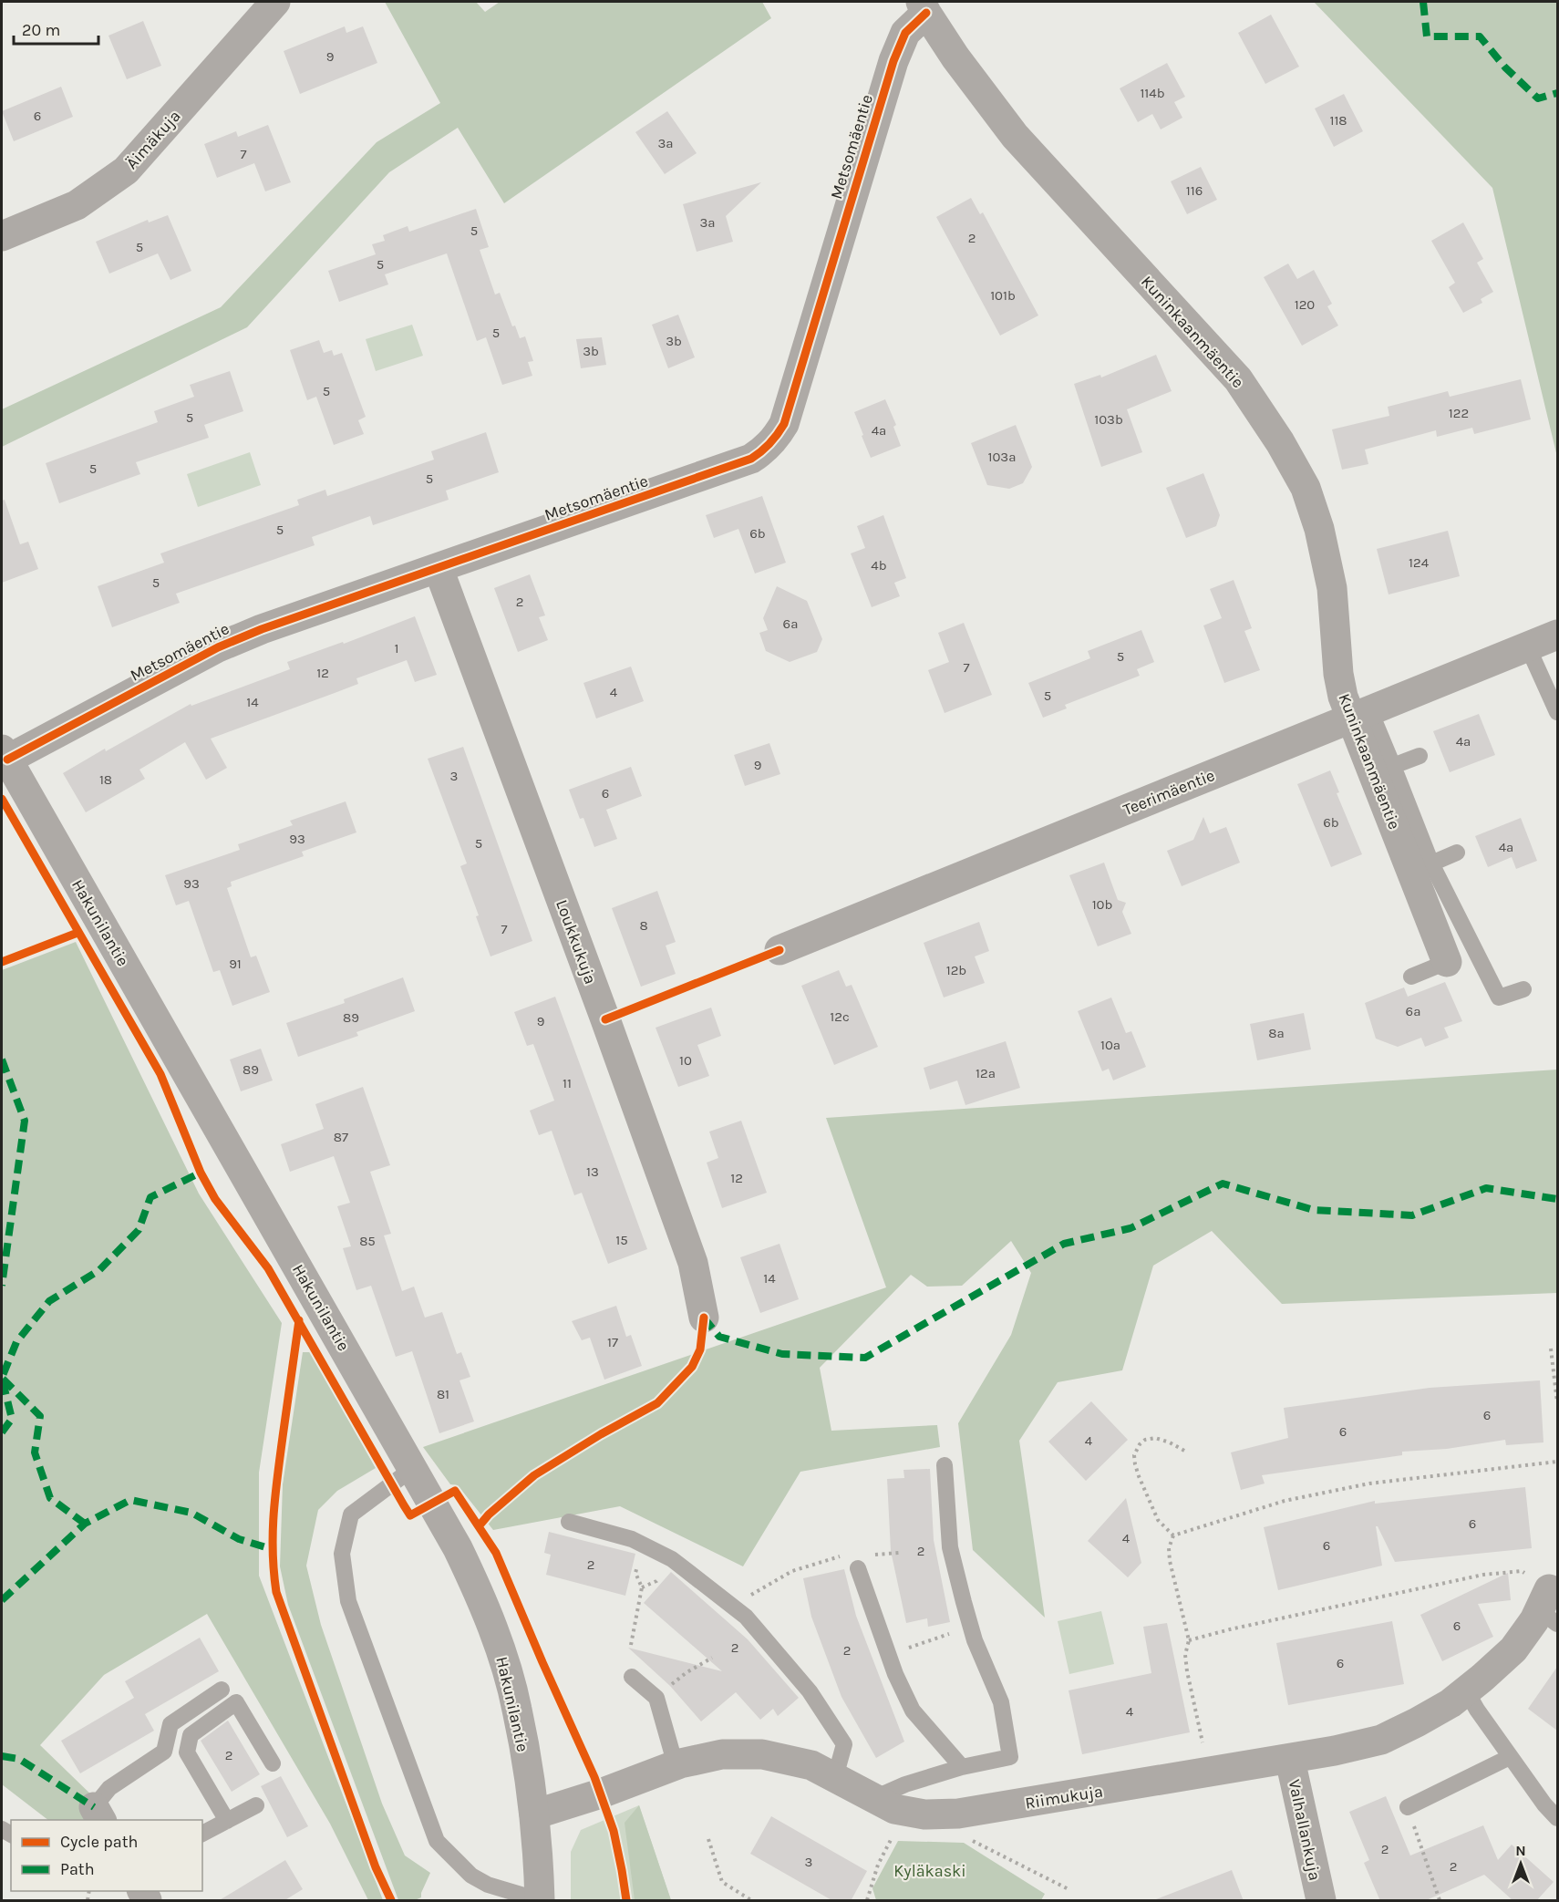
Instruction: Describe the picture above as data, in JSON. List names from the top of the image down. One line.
{"streets":{"street":["Äimäkuja","Metsomäentie","Kuninkaanmäentie","Teerimäentie","Hakunilantie","Loukkukuja","Riimukuja","Valhallankuja"]},"crossings":[["Metsomäentie","Kuninkaanmäentie"],["Metsomäentie","Hakunilantie"],["Metsomäentie","Loukkukuja"],["Kuninkaanmäentie","Teerimäentie"],["Hakunilantie","Riimukuja"],["Riimukuja","Valhallankuja"]],"parks":["Kyläkaski"],"house_numbers":["9","114b","6","118","3a","7","116","3a","5","2","5","5","101b","120","5","3b","3b","5","122","5","103b","4a","103a","5","5","5","6b","124","4b","5","2","6a","1","5","7","12","4","5","14","4a","9","3","18","6","6b","93","5","4a","93","10b","8","7","91","12b","6a","12c","89","9","8a","10a","10","89","12a","11","87","13","12","15","85","14","17","81","6","6","4","6","4","6","2","2","6","2","2","6","4","2","2","3","2"],"legend":["Cycle path","Path"],"scale_bar":"20 m","north":"top"}
